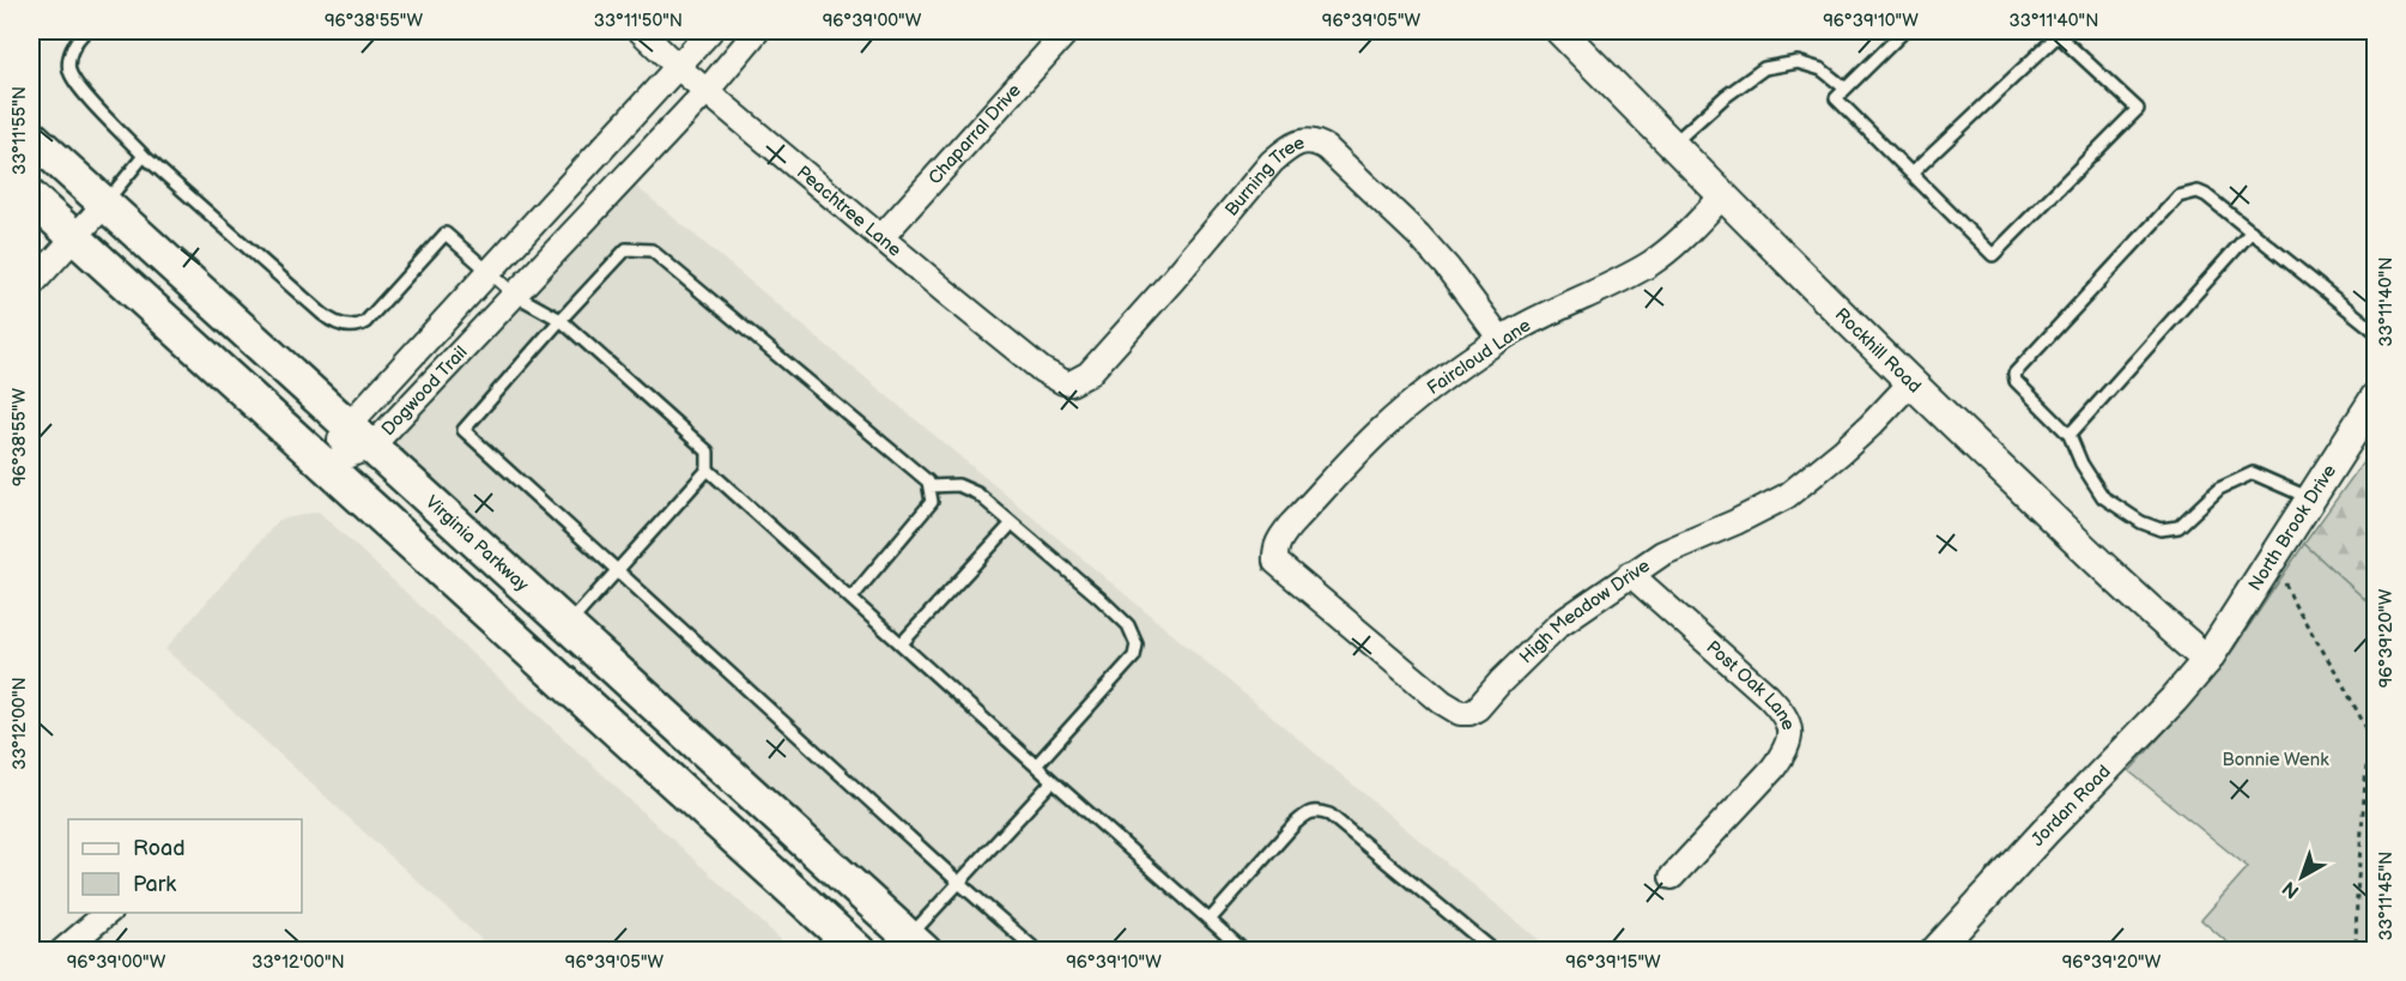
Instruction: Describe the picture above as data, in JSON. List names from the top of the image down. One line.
{"streets":{"main road":["Virginia Parkway"],"street":["Chaparral Drive","Burning Tree","Peachtree Lane","Rockhill Road","Faircloud Lane","Dogwood Trail","North Brook Drive","High Meadow Drive","Post Oak Lane","Jordan Road"]},"crossings":[["Chaparral Drive","Peachtree Lane"],["Burning Tree","Peachtree Lane"],["Burning Tree","Faircloud Lane"],["Peachtree Lane","Dogwood Trail"],["Rockhill Road","Faircloud Lane"],["Rockhill Road","North Brook Drive"],["Rockhill Road","High Meadow Drive"],["Rockhill Road","Jordan Road"],["Faircloud Lane","High Meadow Drive"],["Dogwood Trail","Virginia Parkway"],["North Brook Drive","Jordan Road"],["High Meadow Drive","Post Oak Lane"]],"parks":["Bonnie Wenk"],"legend":["Road","Park"],"north":"bottom left","coordinates":["96°38'55\"W","33°11'50\"N","96°39'00\"W","96°39'05\"W","96°39'10\"W","33°11'40\"N","33°11'55\"N","96°39'20\"W","33°12'00\"N","33°11'45\"N","96°39'15\"W"]}
